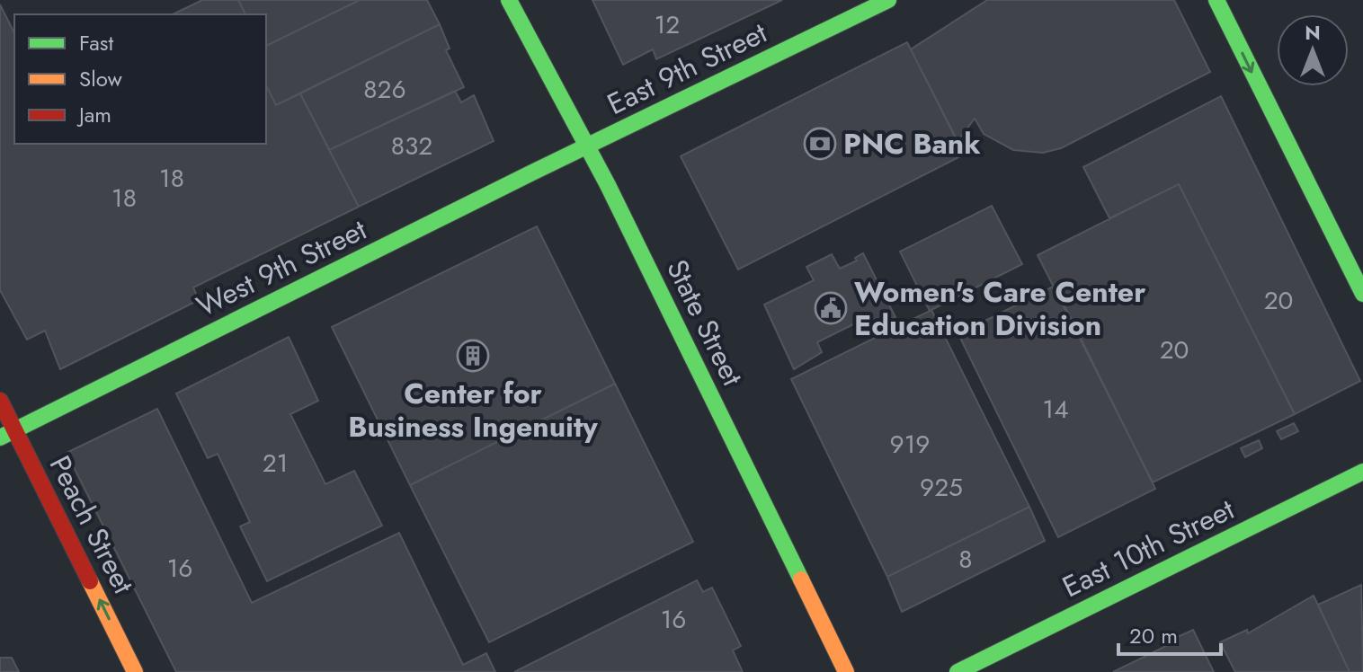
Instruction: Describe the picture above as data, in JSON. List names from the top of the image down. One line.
{"streets":{"street":["East 9th Street","West 9th Street","State Street","Peach Street","East 10th Street"]},"crossings":[["East 9th Street","West 9th Street"],["East 9th Street","State Street"],["West 9th Street","State Street"],["West 9th Street","Peach Street"]],"one_way":["Peach Street"],"places":{"bank":["PNC Bank"],"public building":["Women's Care Center Education Division"],"building":["Center for Business Ingenuity"]},"house_numbers":["12","826","832","18","18","20","20","14","919","21","925","8","16","16"],"legend":["Fast","Slow","Jam"],"scale_bar":"20 m","north":"top"}
